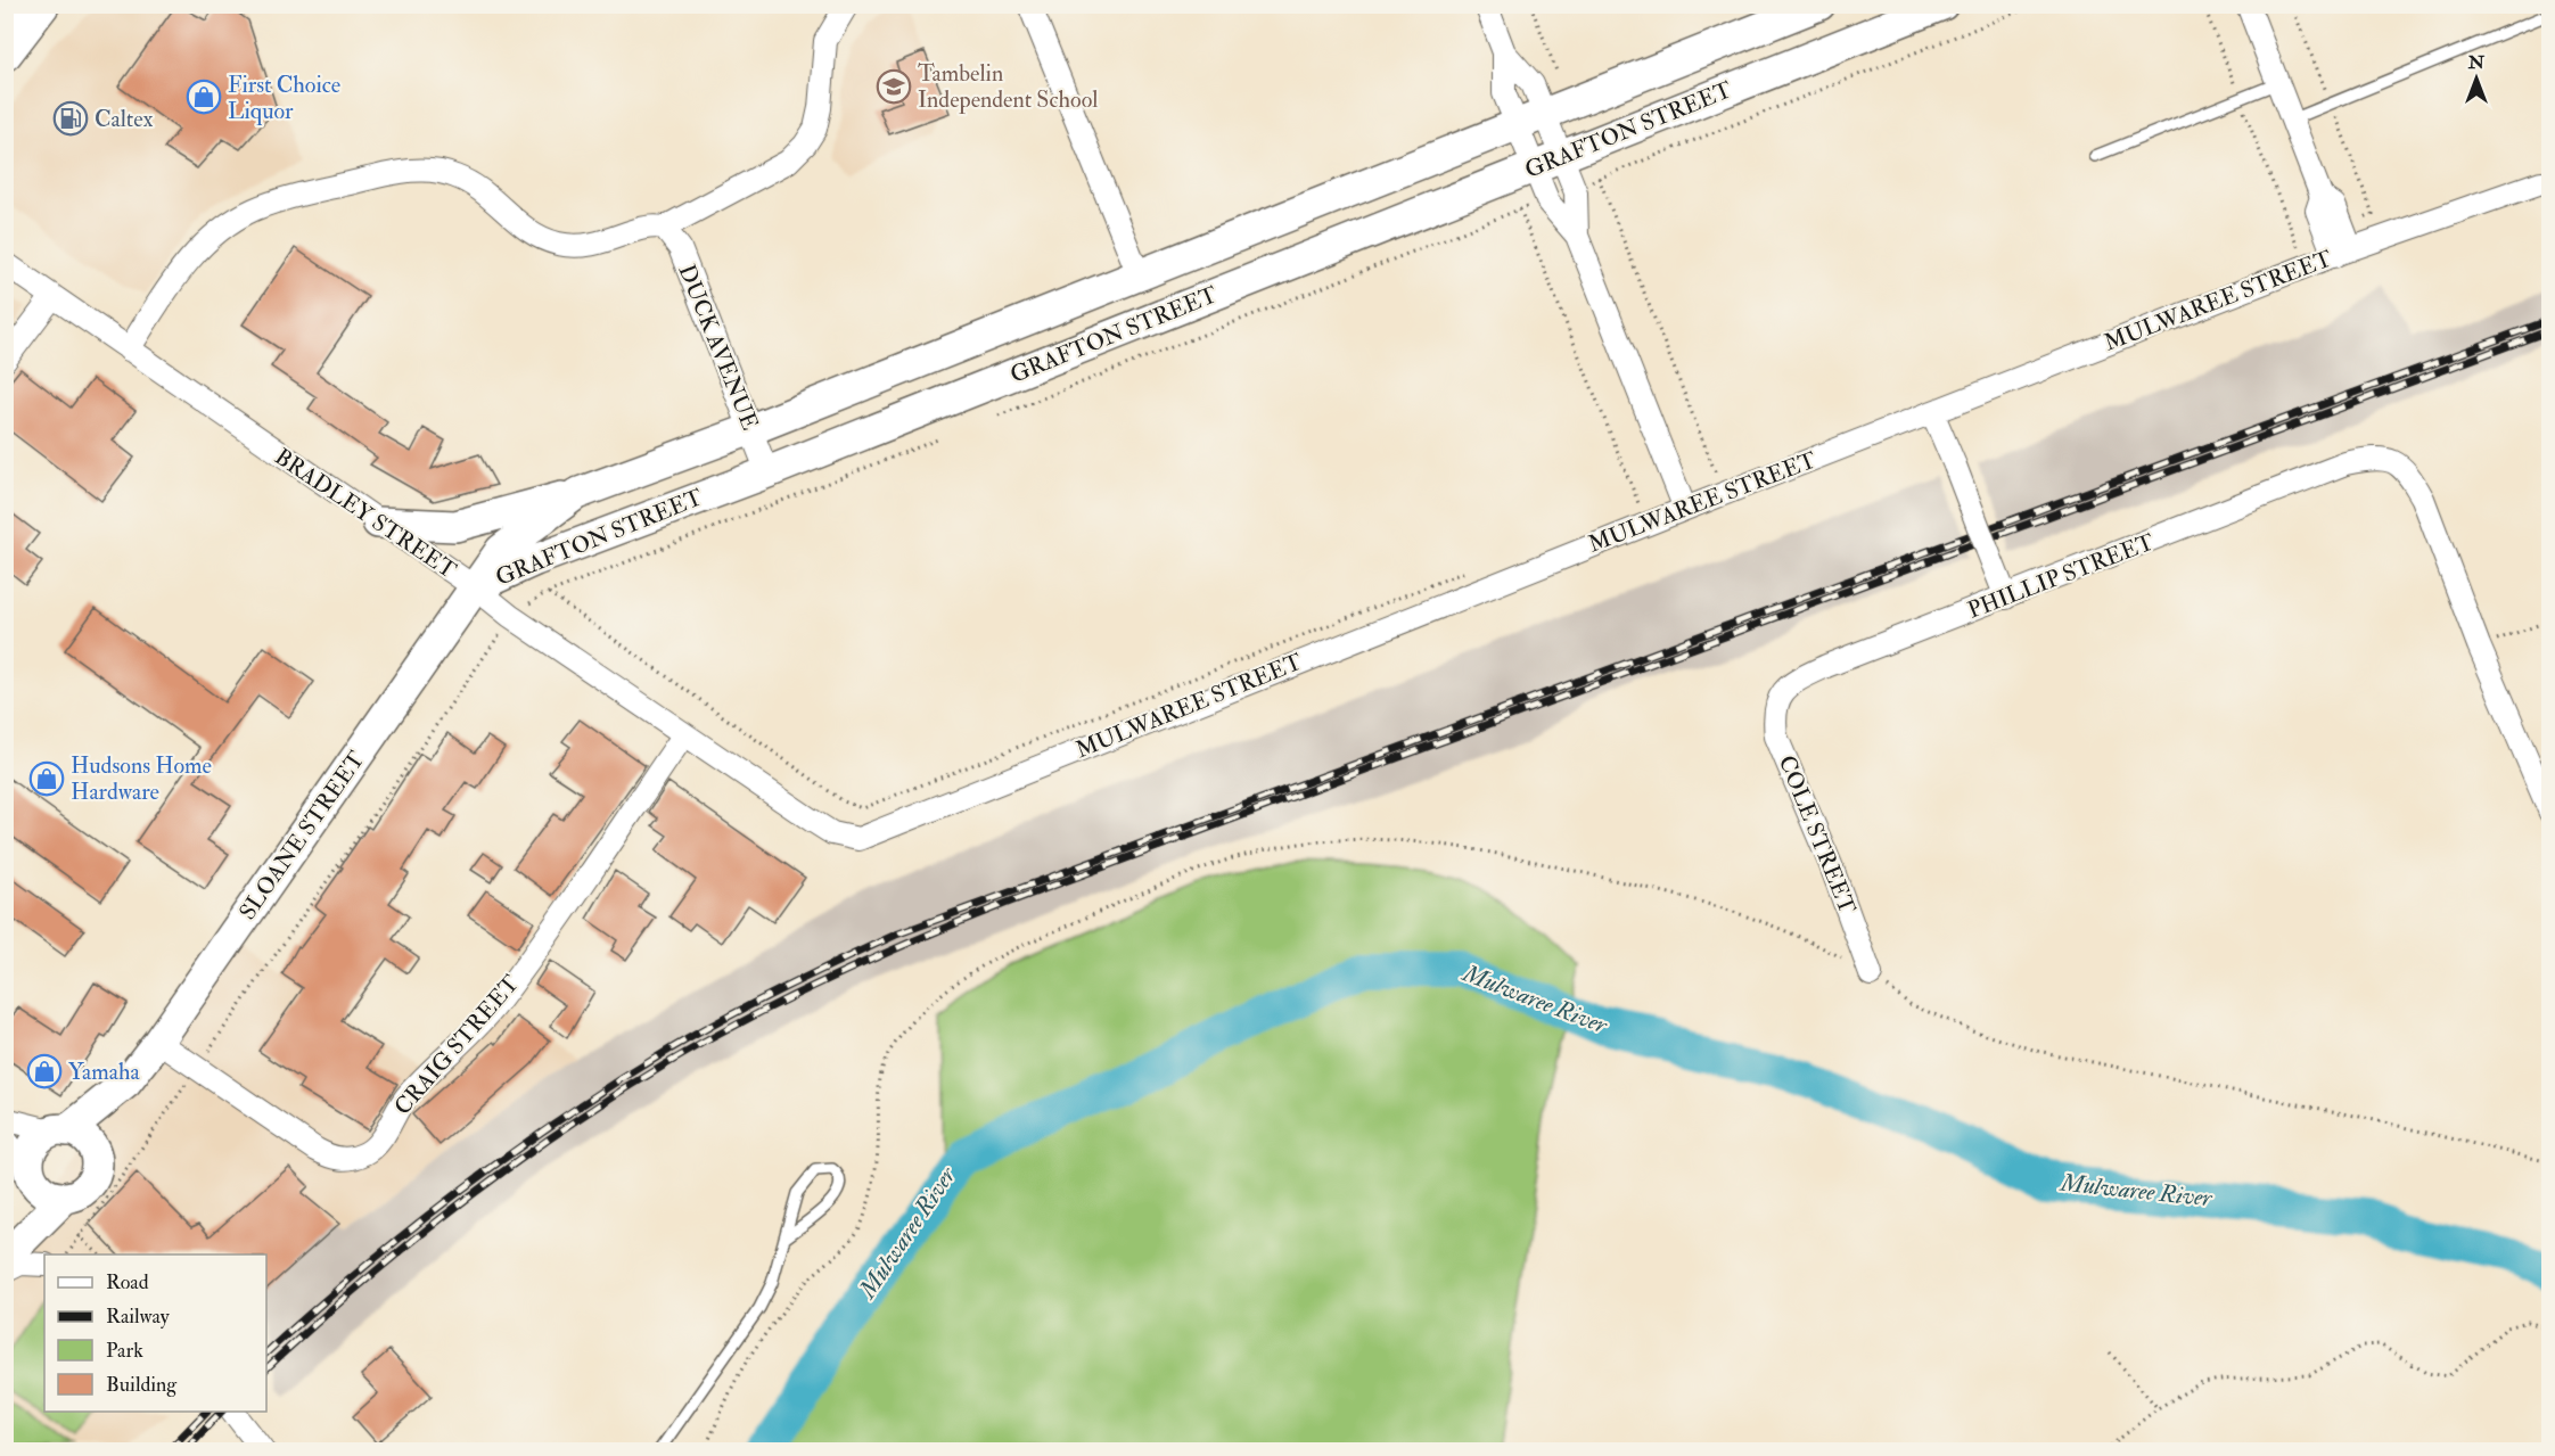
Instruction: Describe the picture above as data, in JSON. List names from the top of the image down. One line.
{"streets":{"street":["GRAFTON STREET","MULWAREE STREET","DUCK AVENUE","BRADLEY STREET","PHILLIP STREET","COLE STREET","SLOANE STREET","CRAIG STREET"]},"crossings":[["GRAFTON STREET","DUCK AVENUE"],["GRAFTON STREET","BRADLEY STREET"],["GRAFTON STREET","SLOANE STREET"],["MULWAREE STREET","BRADLEY STREET"],["BRADLEY STREET","SLOANE STREET"],["BRADLEY STREET","CRAIG STREET"],["PHILLIP STREET","COLE STREET"],["SLOANE STREET","CRAIG STREET"]],"water":["Mulwaree River"],"places":{"school or university":["Tambelin Independent School"],"shop":["First Choice Liquor","Hudsons Home Hardware","Yamaha"],"fuel station":["Caltex"]},"legend":["Road","Railway","Park","Building"],"north":"top"}
